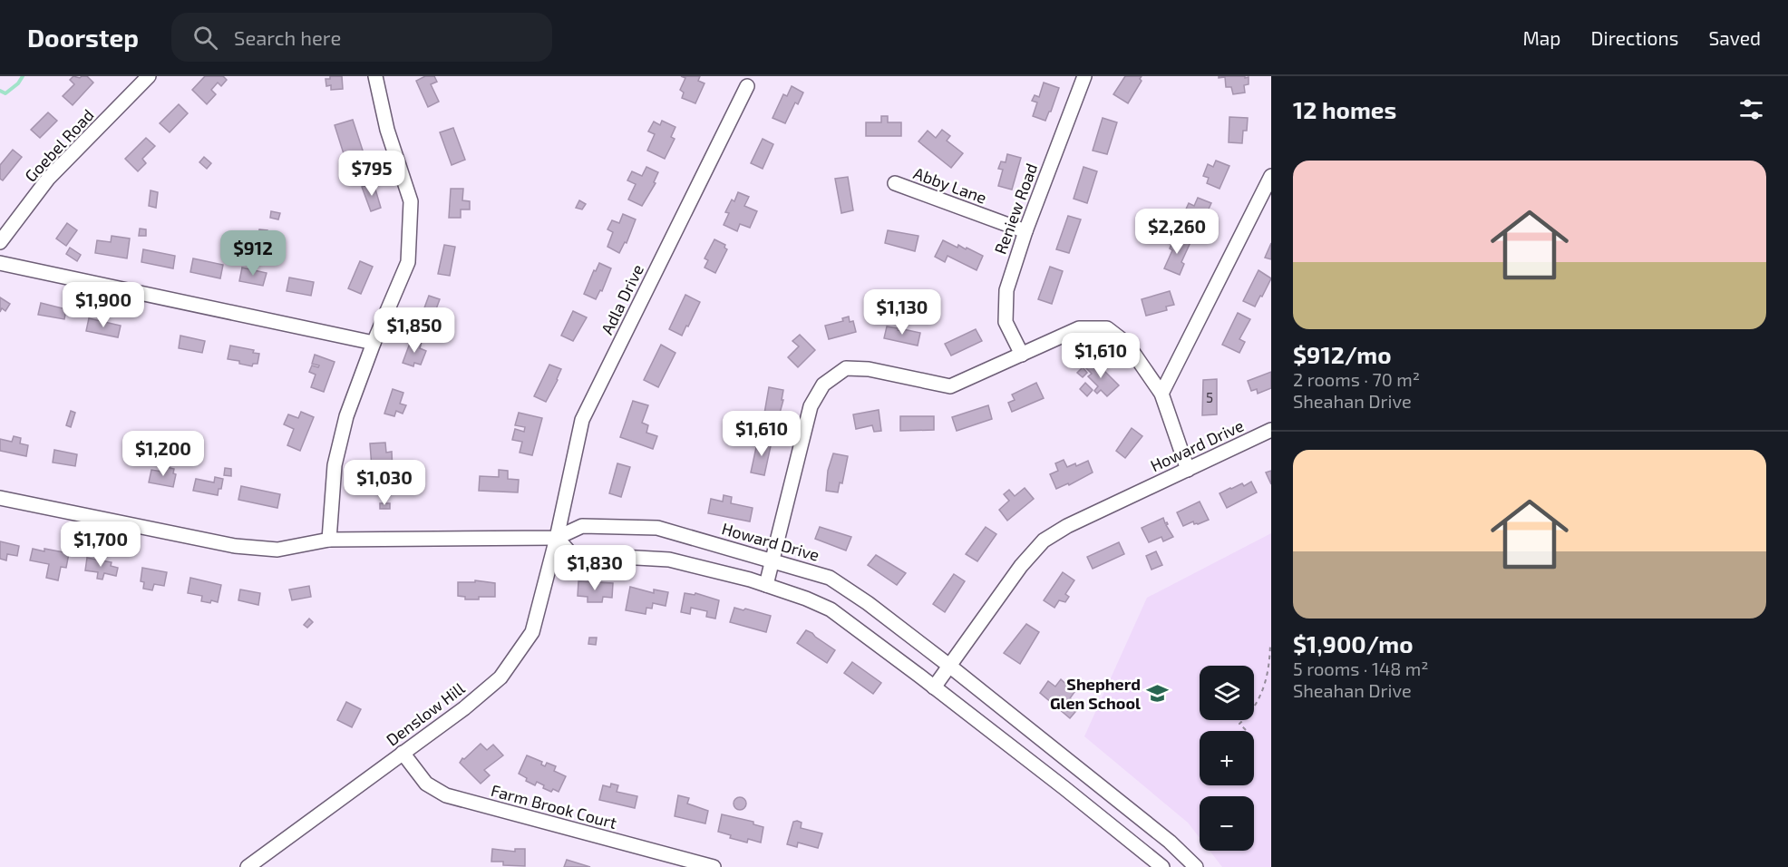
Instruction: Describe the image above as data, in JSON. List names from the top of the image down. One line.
{"streets":{"street":["Goebel Road","Abby Lane","Reniew Road","Adla Drive","Howard Drive","Denslow Hill","Farm Brook Court"]},"crossings":[["Abby Lane","Reniew Road"],["Adla Drive","Howard Drive"],["Adla Drive","Denslow Hill"],["Howard Drive","Denslow Hill"],["Denslow Hill","Farm Brook Court"]],"places":{"school or university":["Shepherd Glen School"]},"house_numbers":["5"],"page":{"header":"Doorstep","search":"Search here","nav":["Map","Directions","Saved"],"heading":"12 homes","list":[{"name":"$912/mo","note":"2 rooms · 70 m² · Sheahan Drive"},{"name":"$1,900/mo","note":"5 rooms · 148 m² · Sheahan Drive"}],"price":["$795","$2,260","$912","$1,900","$1,130","$1,850","$1,610","$1,610","$1,200","$1,030","$1,700","$1,830"],"map_buttons":["+","−"]}}
